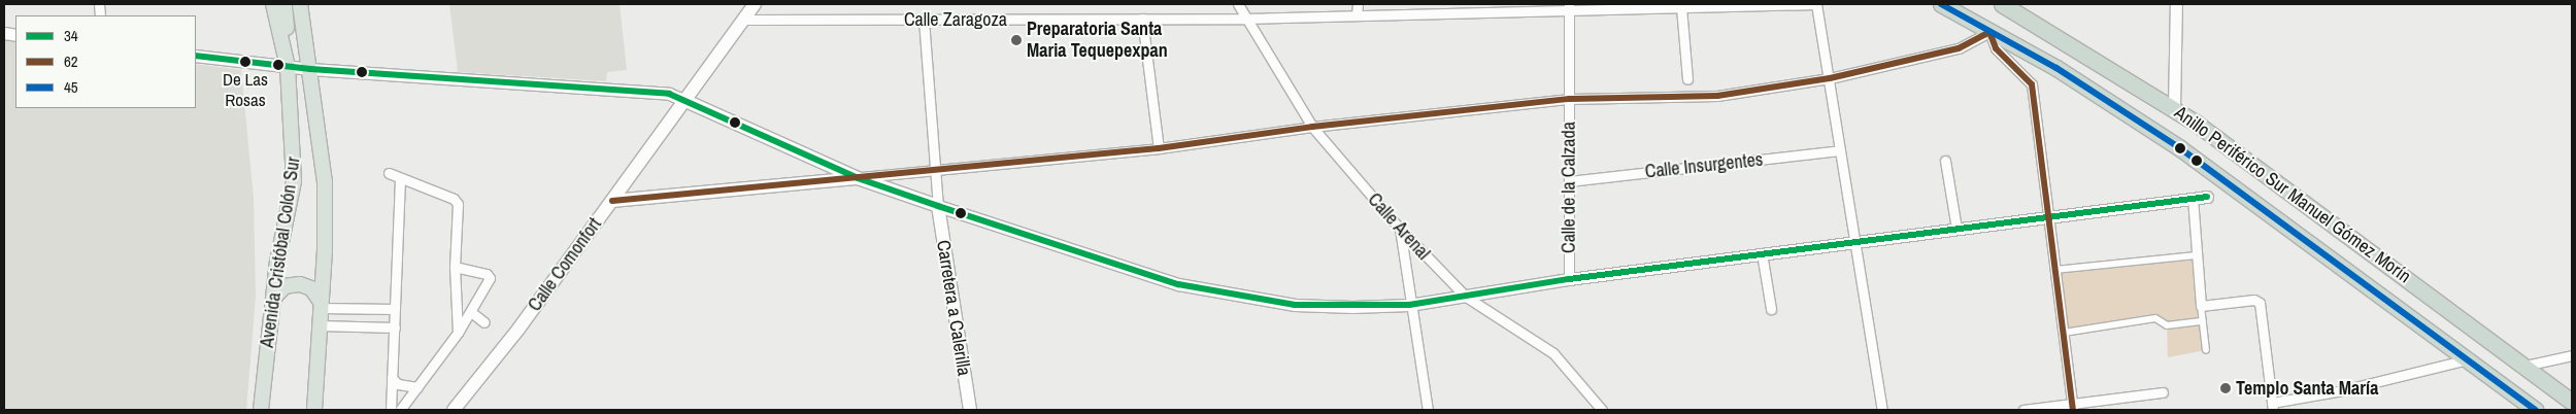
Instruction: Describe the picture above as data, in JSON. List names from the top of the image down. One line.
{"streets":{"highway":["Anillo Periférico Sur Manuel Gómez Morín"],"main road":["Avenida Cristóbal Colón Sur","Calle Comonfort","Carretera a Calerilla"],"street":["Calle Zaragoza","Calle Insurgentes","Calle de la Calzada","Calle Arenal"]},"crossings":[["Calle Zaragoza","Calle de la Calzada"],["Calle Zaragoza","Calle Arenal"],["Calle Zaragoza","Calle Comonfort"],["Calle Insurgentes","Calle de la Calzada"]],"places":["Preparatoria Santa Maria Tequepexpan","De Las Rosas","Templo Santa María"],"lines":["transit line 45","transit line 62","transit line 34"],"legend":["34","62","45"]}
